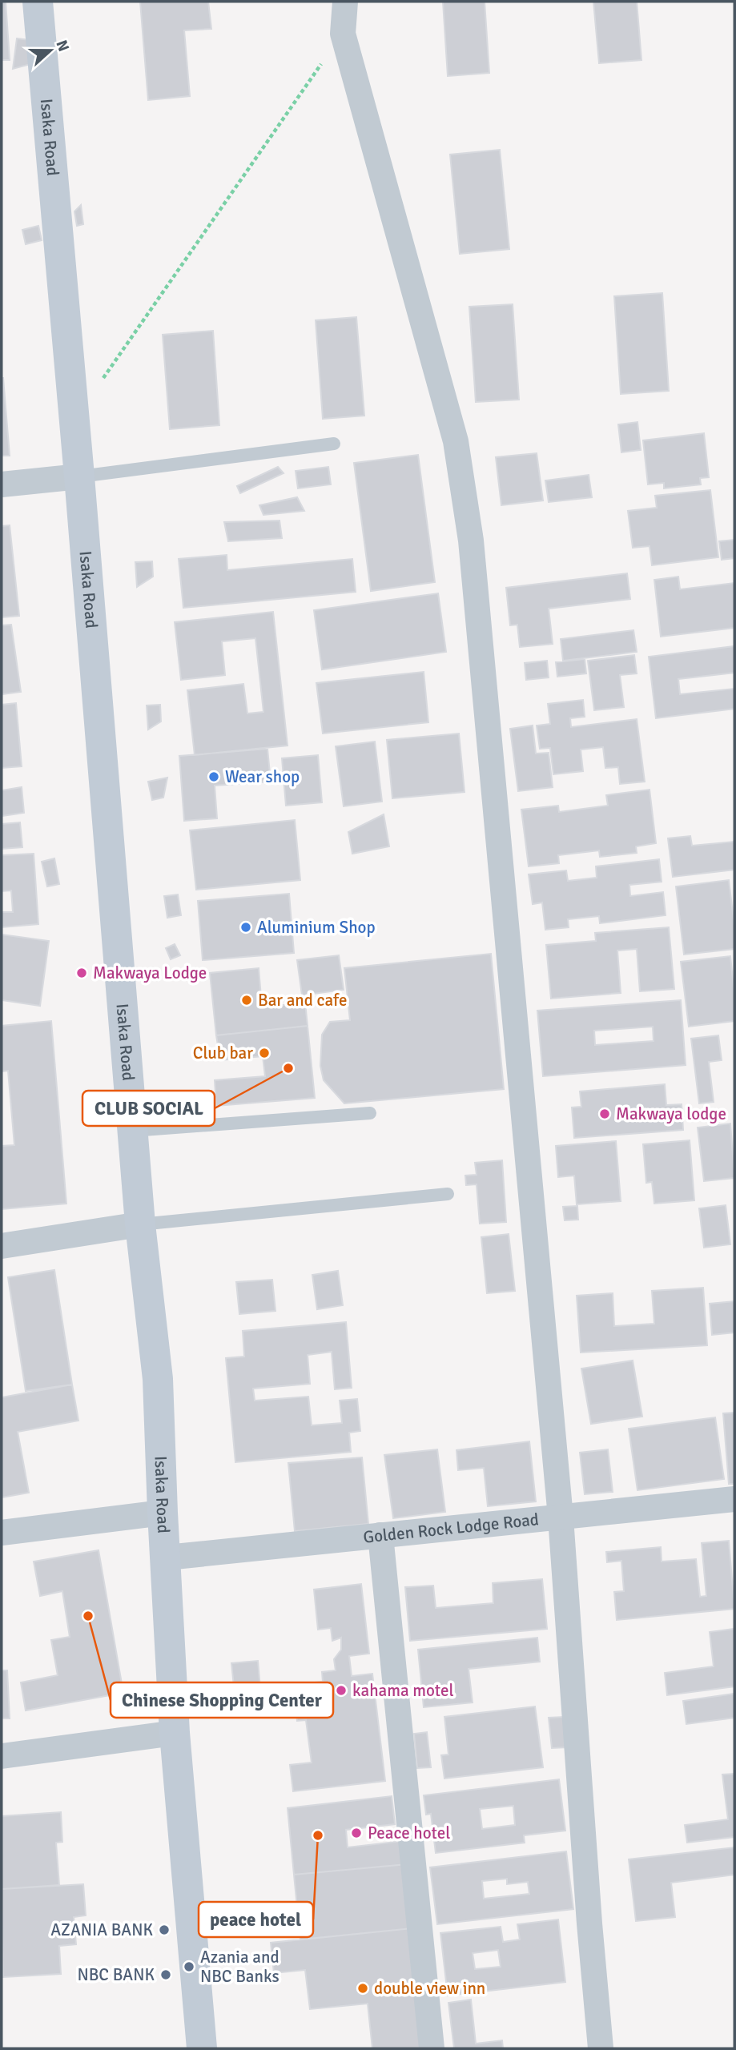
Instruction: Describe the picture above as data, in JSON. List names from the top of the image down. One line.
{"streets":{"street":["Isaka Road","Golden Rock Lodge Road"]},"crossings":[["Isaka Road","Golden Rock Lodge Road"]],"places":["Wear shop","Aluminium Shop","Makwaya Lodge","Bar and cafe","Club bar","CLUB SOCIAL","Makwaya lodge","Chinese Shopping Center","kahama motel","Peace hotel","peace hotel","AZANIA BANK","Azania and NBC Banks","NBC BANK","double view inn"],"north":"right"}
